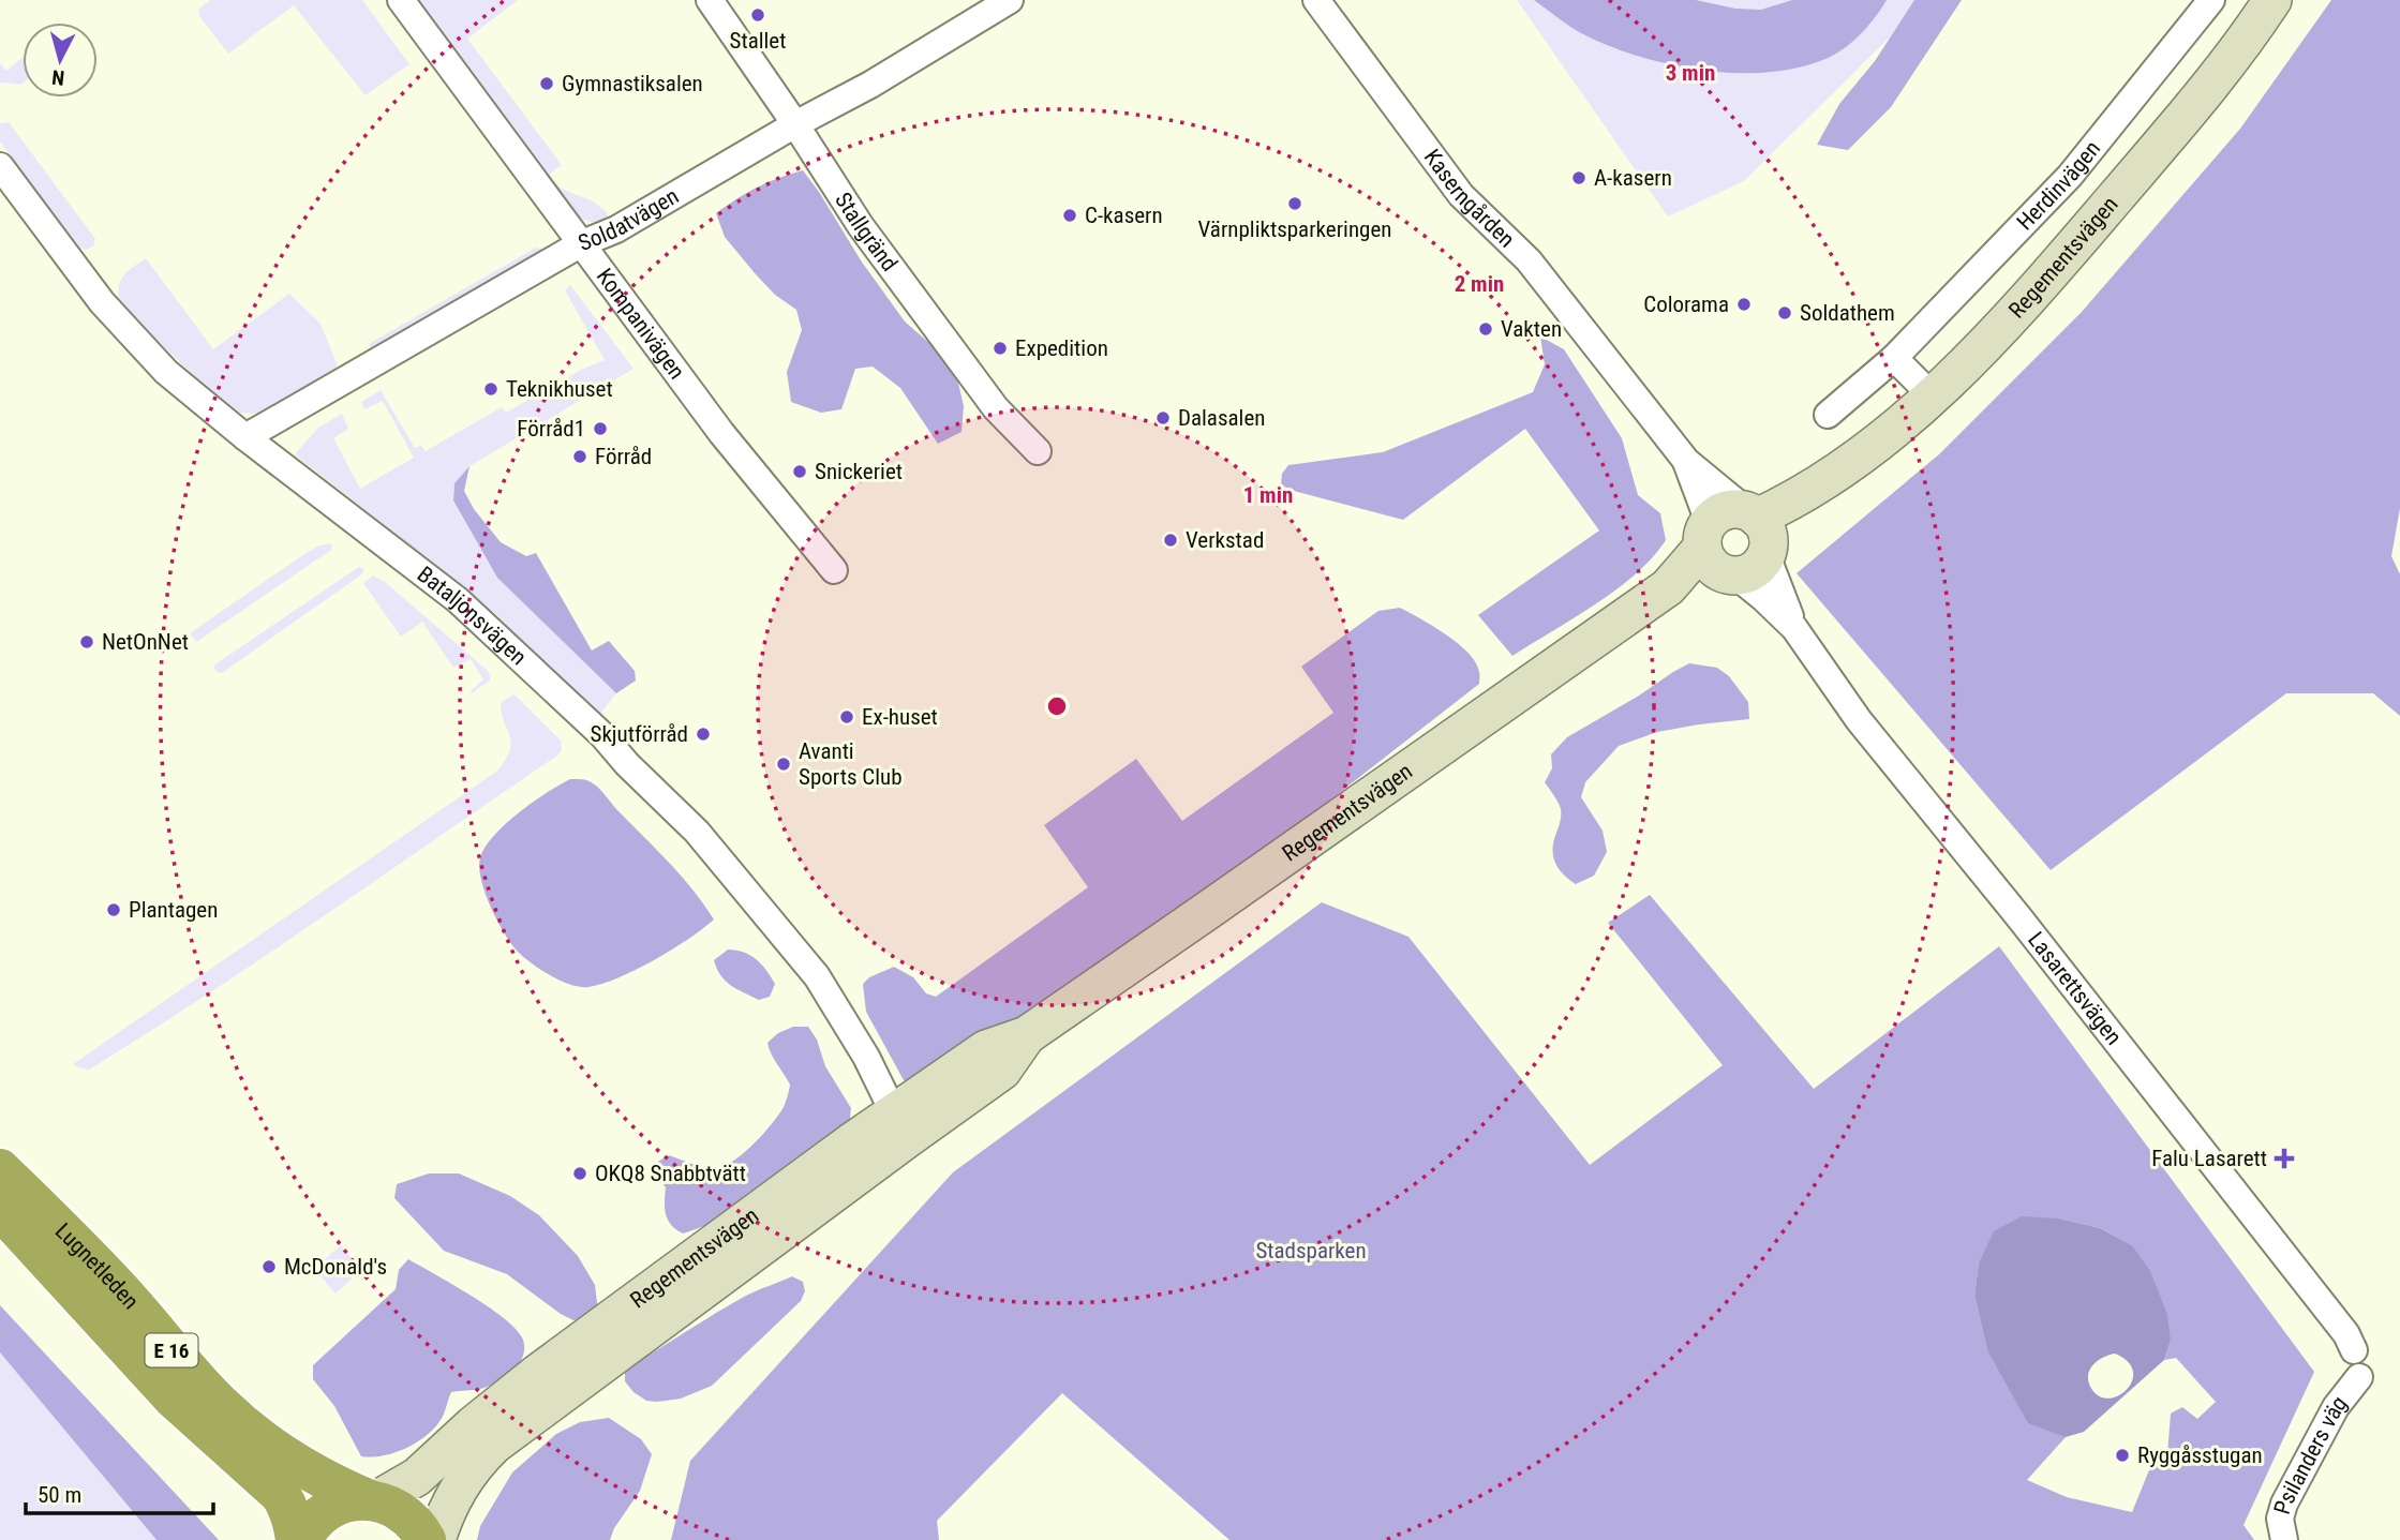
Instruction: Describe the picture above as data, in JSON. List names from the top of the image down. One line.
{"streets":{"highway":["Lugnetleden","E 16"],"main road":["Regementsvägen"],"street":["Herdinvägen","Kaserngården","Soldatvägen","Stallgränd","Kompanivägen","Bataljonsvägen","Lasarettsvägen","Psilanders väg"]},"crossings":[["Kaserngården","Regementsvägen"],["Kaserngården","Lasarettsvägen"],["Soldatvägen","Stallgränd"],["Soldatvägen","Kompanivägen"],["Soldatvägen","Bataljonsvägen"],["Regementsvägen","Bataljonsvägen"],["Regementsvägen","Lasarettsvägen"],["Regementsvägen","Lugnetleden"],["Regementsvägen","E 16"],["Lugnetleden","E 16"]],"parks":["Stadsparken"],"places":{"other":["Stallet","Gymnastiksalen","A-kasern","Värnpliktsparkeringen","C-kasern","Colorama","Soldathem","Vakten","Expedition","Teknikhuset","Dalasalen","Förråd1","Förråd","Snickeriet","Verkstad","NetOnNet","Ex-huset","Skjutförråd","Avanti Sports Club","Plantagen","OKQ8 Snabbtvätt","McDonald's","Ryggåsstugan"],"health":["Falu Lasarett"]},"scale_bar":"50 m","north":"bottom","rings":["3 min","2 min","1 min"]}
